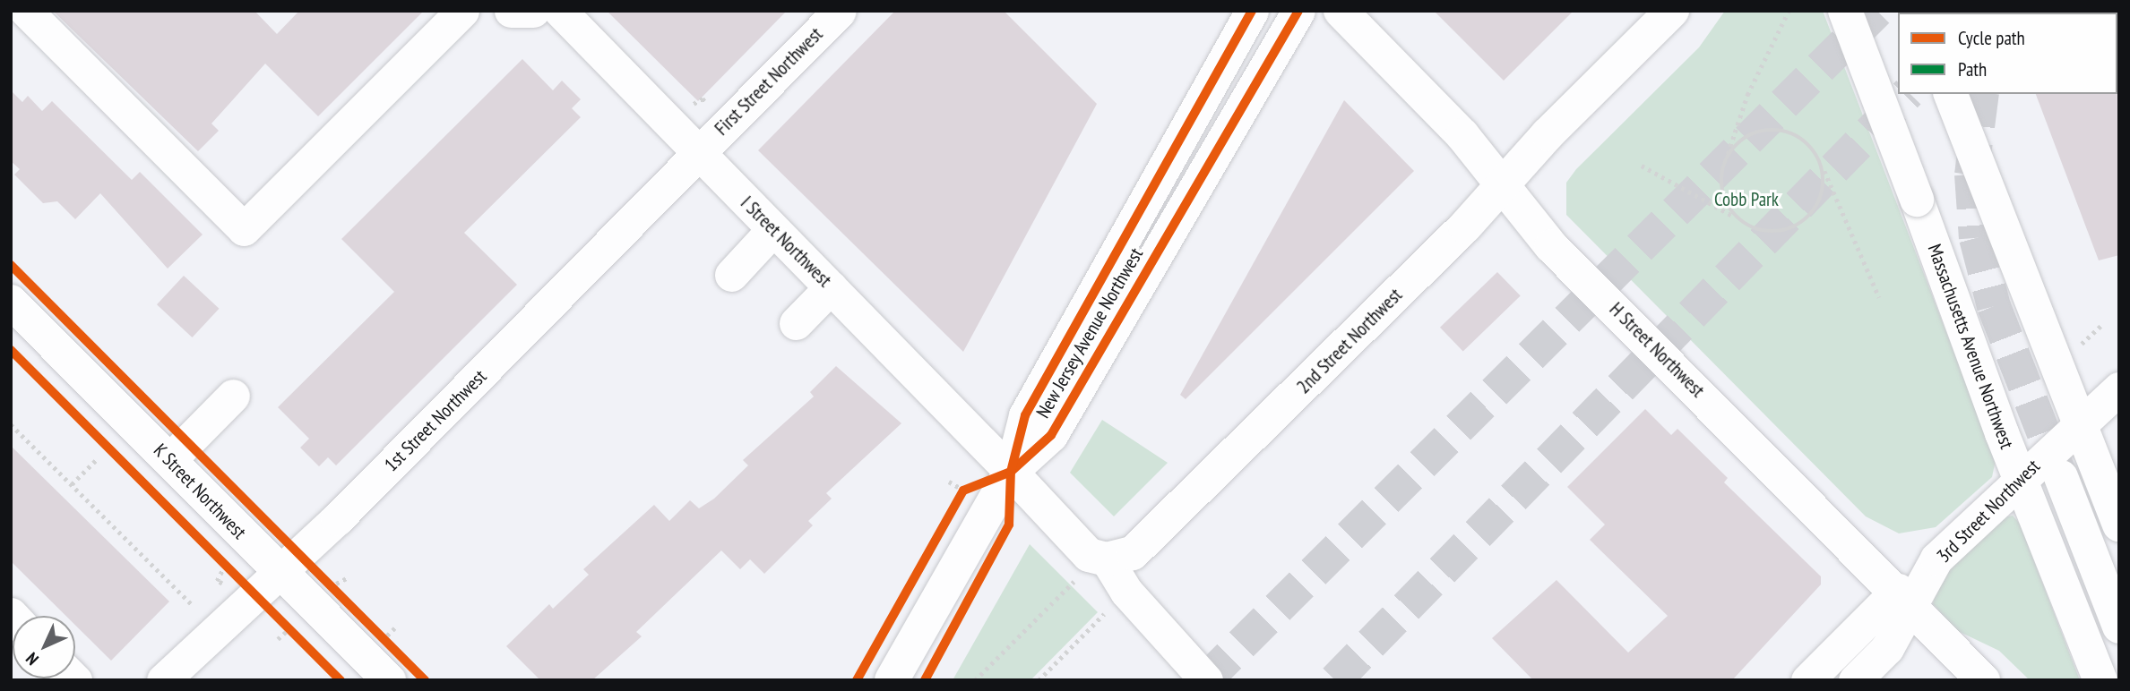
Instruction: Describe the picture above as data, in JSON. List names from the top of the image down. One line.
{"streets":{"main road":["New Jersey Avenue Northwest","2nd Street Northwest","Massachusetts Avenue Northwest","H Street Northwest","K Street Northwest"],"street":["First Street Northwest","I Street Northwest","1st Street Northwest","3rd Street Northwest"]},"crossings":[["First Street Northwest","I Street Northwest"],["First Street Northwest","1st Street Northwest"],["I Street Northwest","New Jersey Avenue Northwest"],["I Street Northwest","1st Street Northwest"],["2nd Street Northwest","H Street Northwest"],["Massachusetts Avenue Northwest","3rd Street Northwest"],["H Street Northwest","3rd Street Northwest"],["1st Street Northwest","K Street Northwest"]],"parks":["Cobb Park"],"legend":["Cycle path","Path"],"north":"bottom left"}
